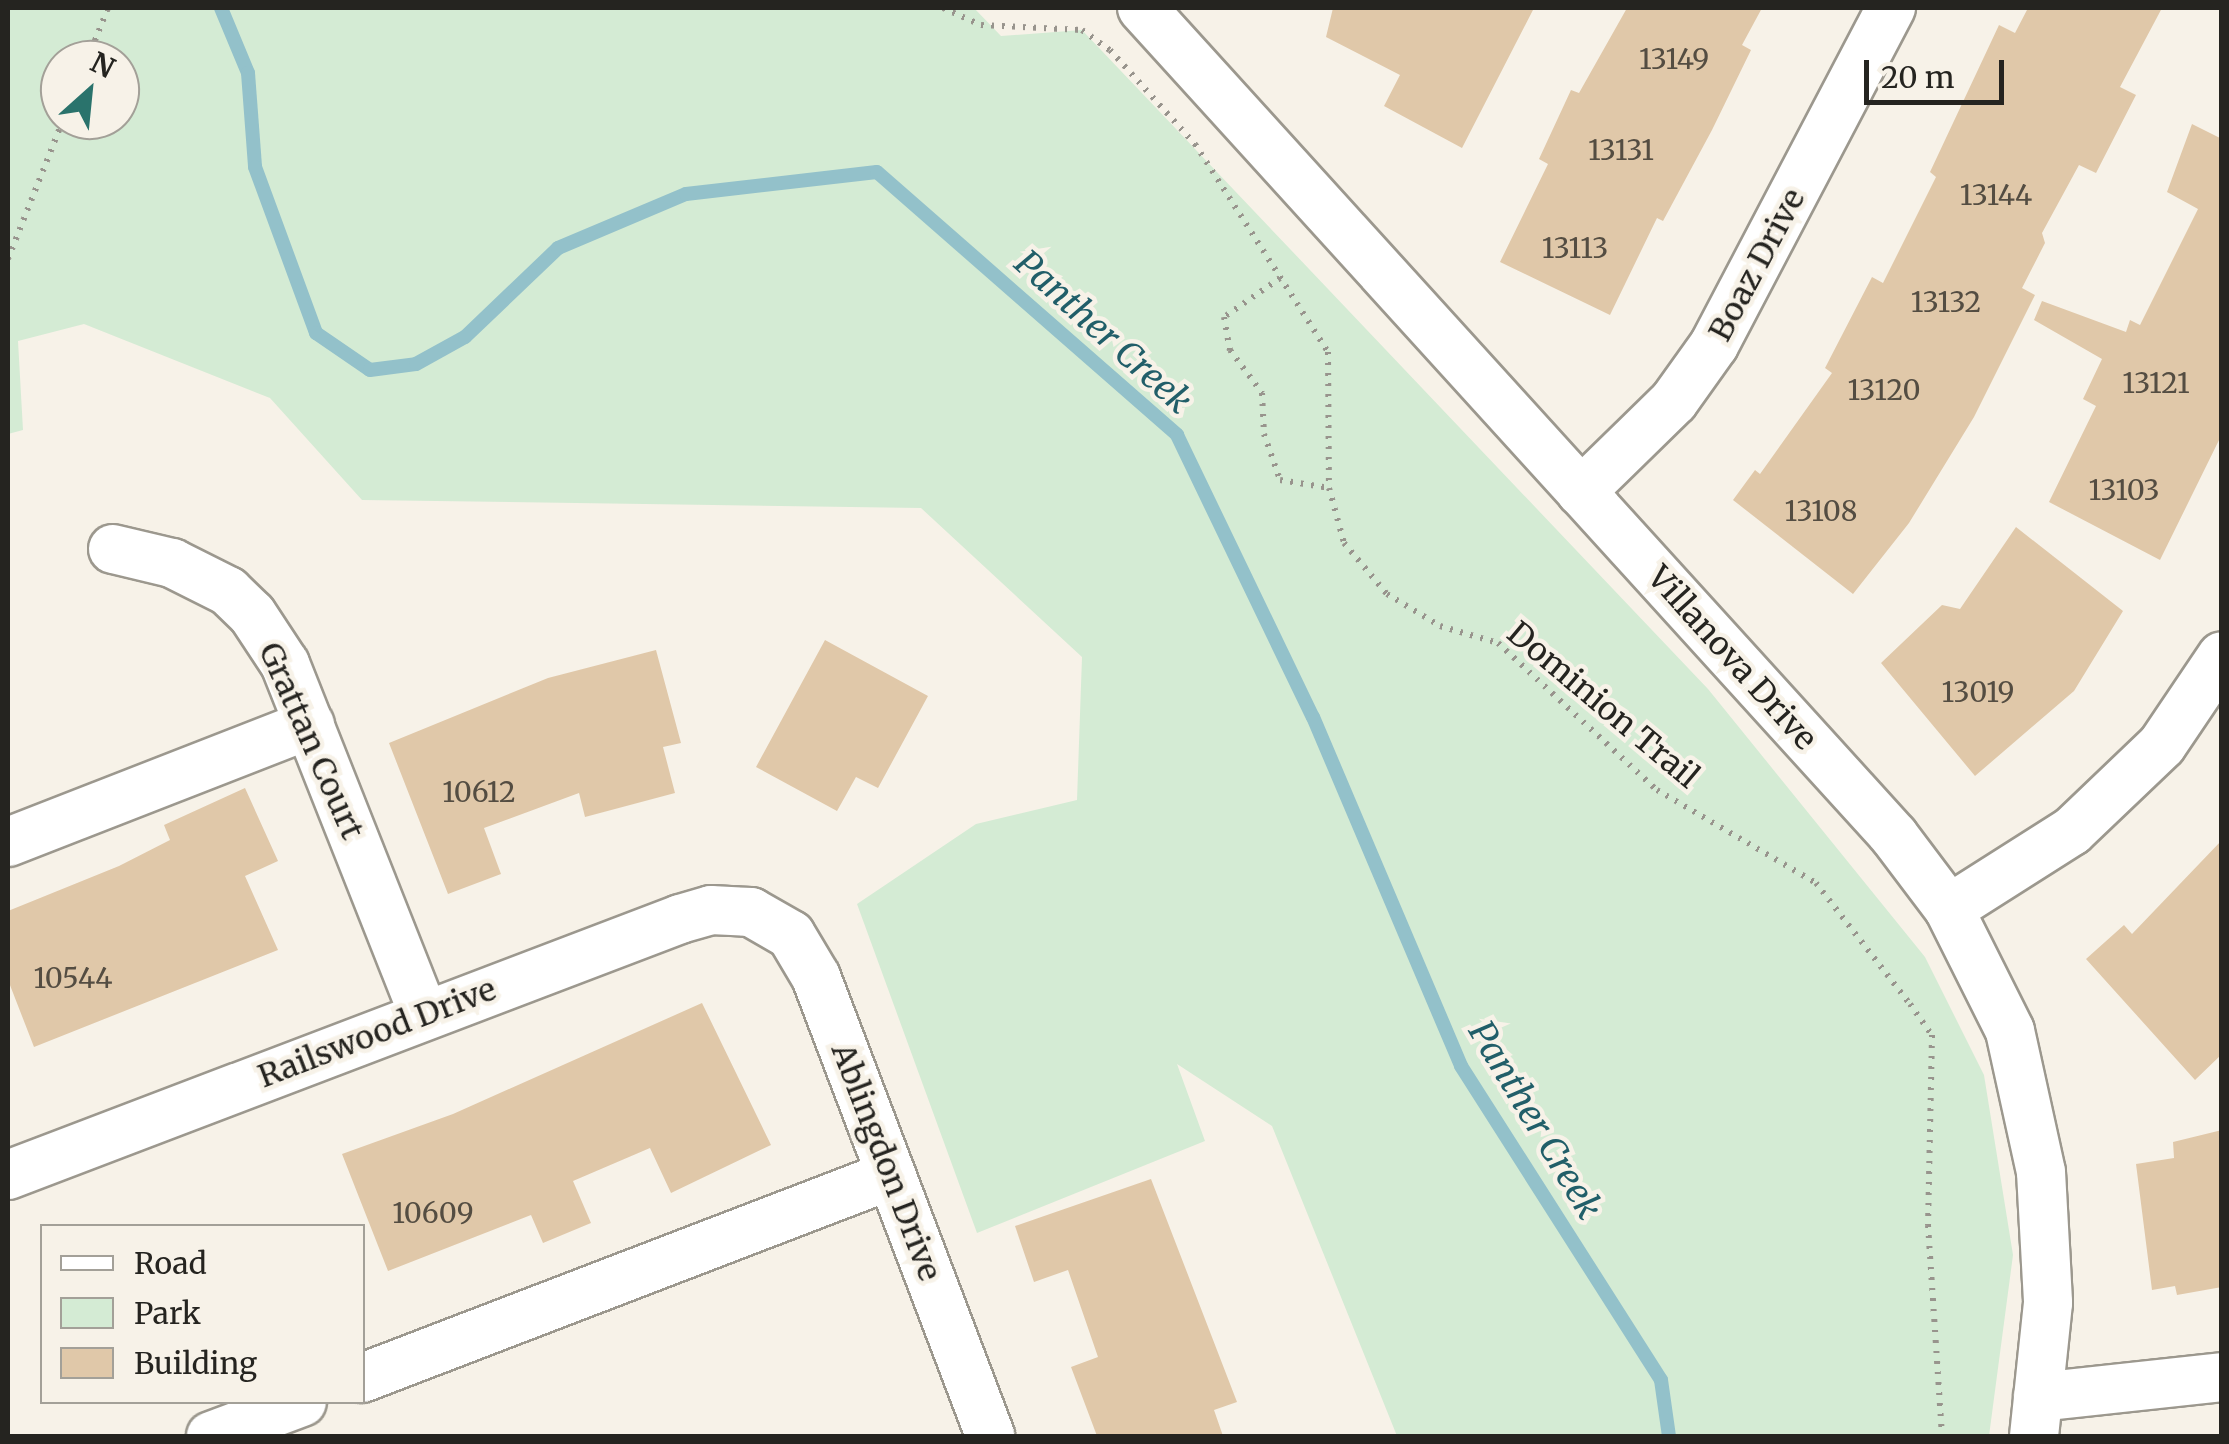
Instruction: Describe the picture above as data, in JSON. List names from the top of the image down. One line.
{"streets":{"street":["Boaz Drive","Villanova Drive","Grattan Court","Railswood Drive","Ablingdon Drive"],"path":["Dominion Trail"]},"crossings":[["Boaz Drive","Villanova Drive"],["Grattan Court","Railswood Drive"],["Railswood Drive","Ablingdon Drive"]],"water":["Panther Creek"],"house_numbers":["13149","13131","13144","13113","13132","13121","13120","13103","13108","13019","10612","10544","10609"],"legend":["Road","Park","Building"],"scale_bar":"20 m","north":"top right"}
